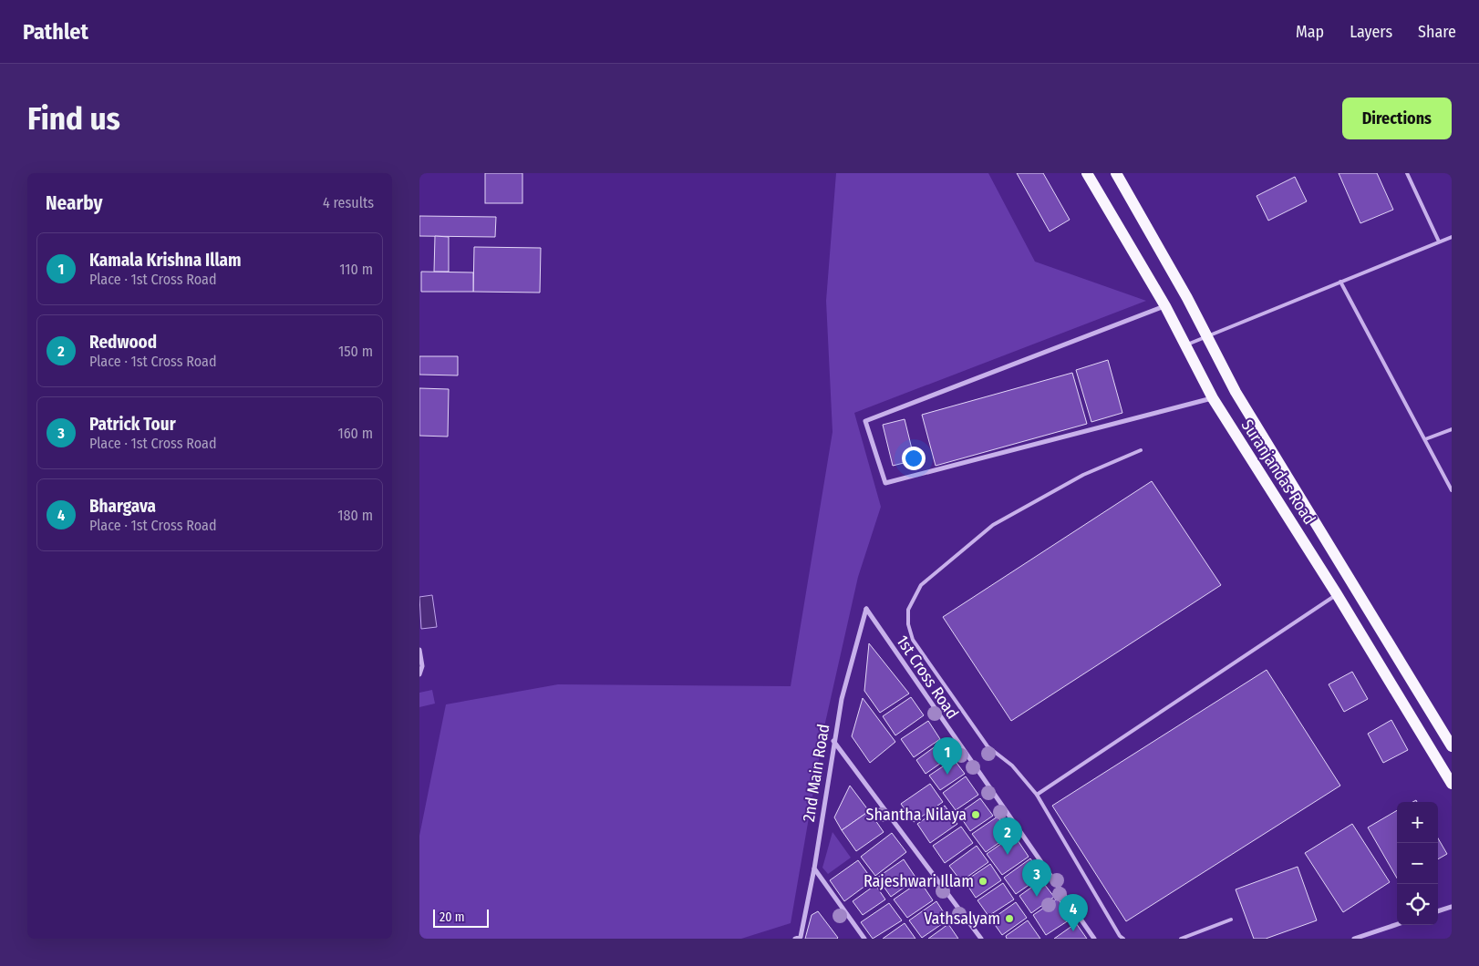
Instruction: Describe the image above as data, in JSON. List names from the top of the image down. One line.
{"streets":{"main road":["Suranjandas Road"],"street":["1st Cross Road","2nd Main Road"]},"crossings":[["1st Cross Road","2nd Main Road"]],"places":["Shantha Nilaya","Rajeshwari Illam","Vathsalyam"],"scale_bar":"20 m","page":{"header":"Pathlet","nav":["Map","Layers","Share"],"buttons":"Directions","title":"Find us","heading":["Nearby","4 results"],"list":[{"mark":"1","name":"Kamala Krishna Illam","note":"Place · 1st Cross Road","value":"110 m"},{"mark":"2","name":"Redwood","note":"Place · 1st Cross Road","value":"150 m"},{"mark":"3","name":"Patrick Tour","note":"Place · 1st Cross Road","value":"160 m"},{"mark":"4","name":"Bhargava","note":"Place · 1st Cross Road","value":"180 m"}],"pins":["1","2","3","4"],"map_buttons":["+","−"],"scale":"20 m"}}
